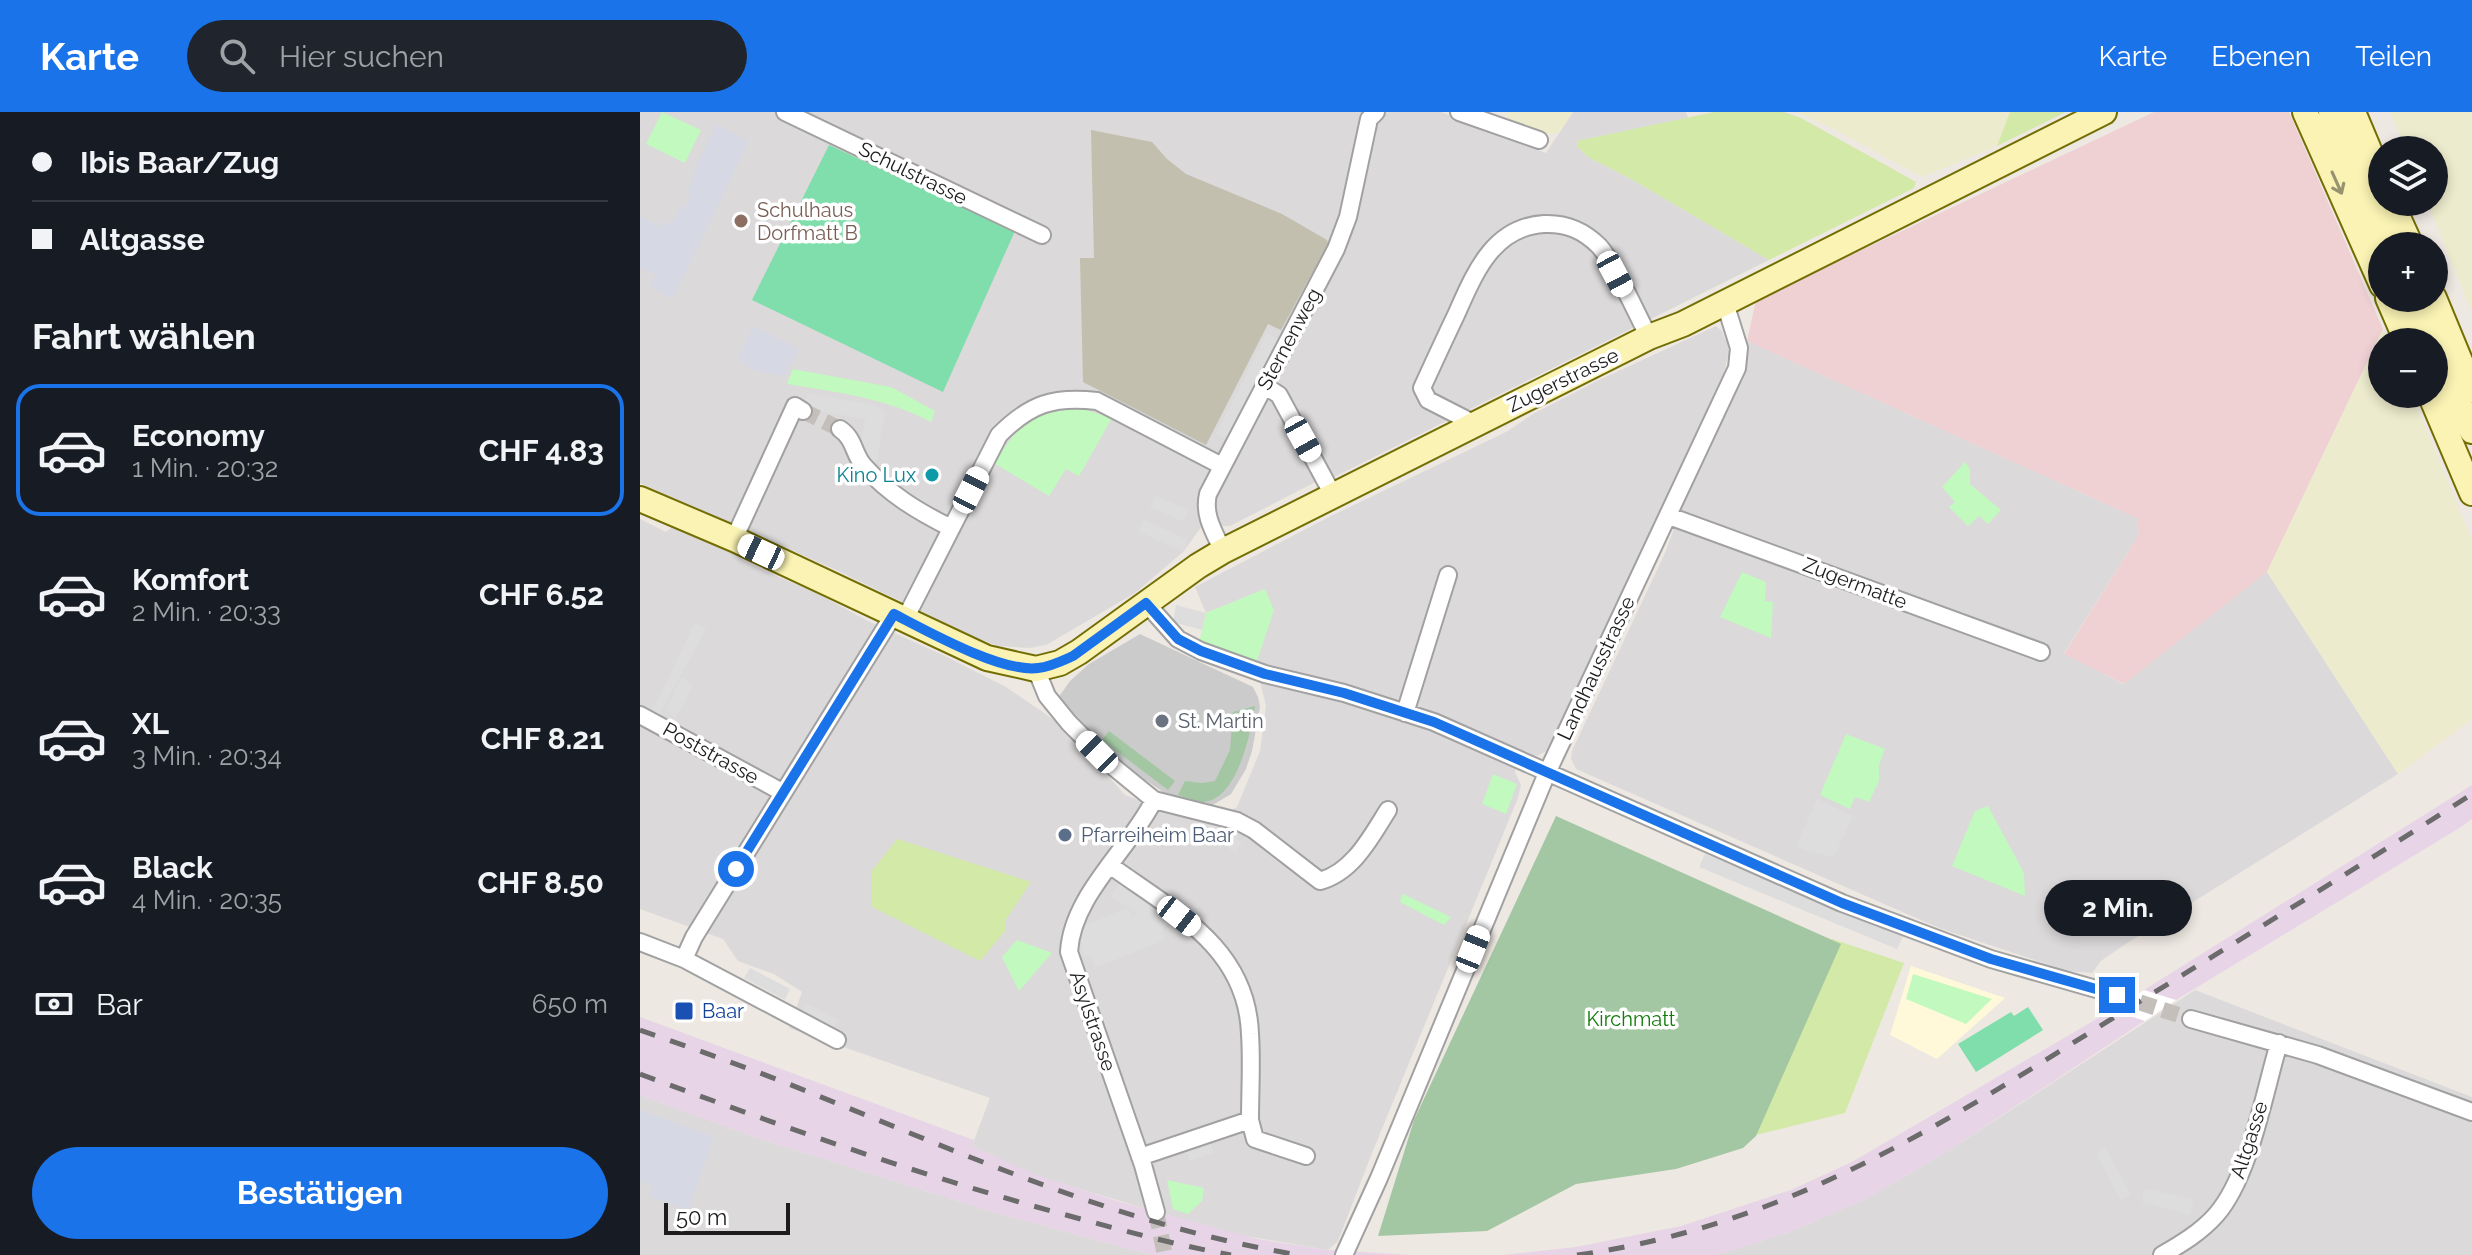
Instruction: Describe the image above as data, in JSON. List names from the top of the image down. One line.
{"streets":{"street":["Schulstrasse","Sternenweg","Zugerstrasse","Zugermatte","Landhausstrasse","Poststrasse","Asylstrasse","Altgasse"]},"crossings":[["Sternenweg","Zugerstrasse"],["Zugerstrasse","Landhausstrasse"],["Zugermatte","Landhausstrasse"]],"parks":["Kirchmatt"],"places":{"other":["Schulhaus Dorfmatt B","Kino Lux","St. Martin","Pfarreiheim Baar"],"transit":["Baar"]},"scale_bar":"50 m","page":{"header":"Karte","search":"Hier suchen","nav":["Karte","Ebenen","Teilen"],"banner":["Ibis Baar/Zug","Altgasse"],"map_buttons":["+","−"],"heading":"Fahrt wählen","list":[{"name":"Economy","note":"1 Min. · 20:32","value":"CHF 4.83"},{"name":"Komfort","note":"2 Min. · 20:33","value":"CHF 6.52"},{"name":"XL","note":"3 Min. · 20:34","value":"CHF 8.21"},{"name":"Black","note":"4 Min. · 20:35","value":"CHF 8.50"}],"bubble":"2 Min.","pay":["Bar","650 m"],"buttons":"Bestätigen","scale":"50 m"}}
